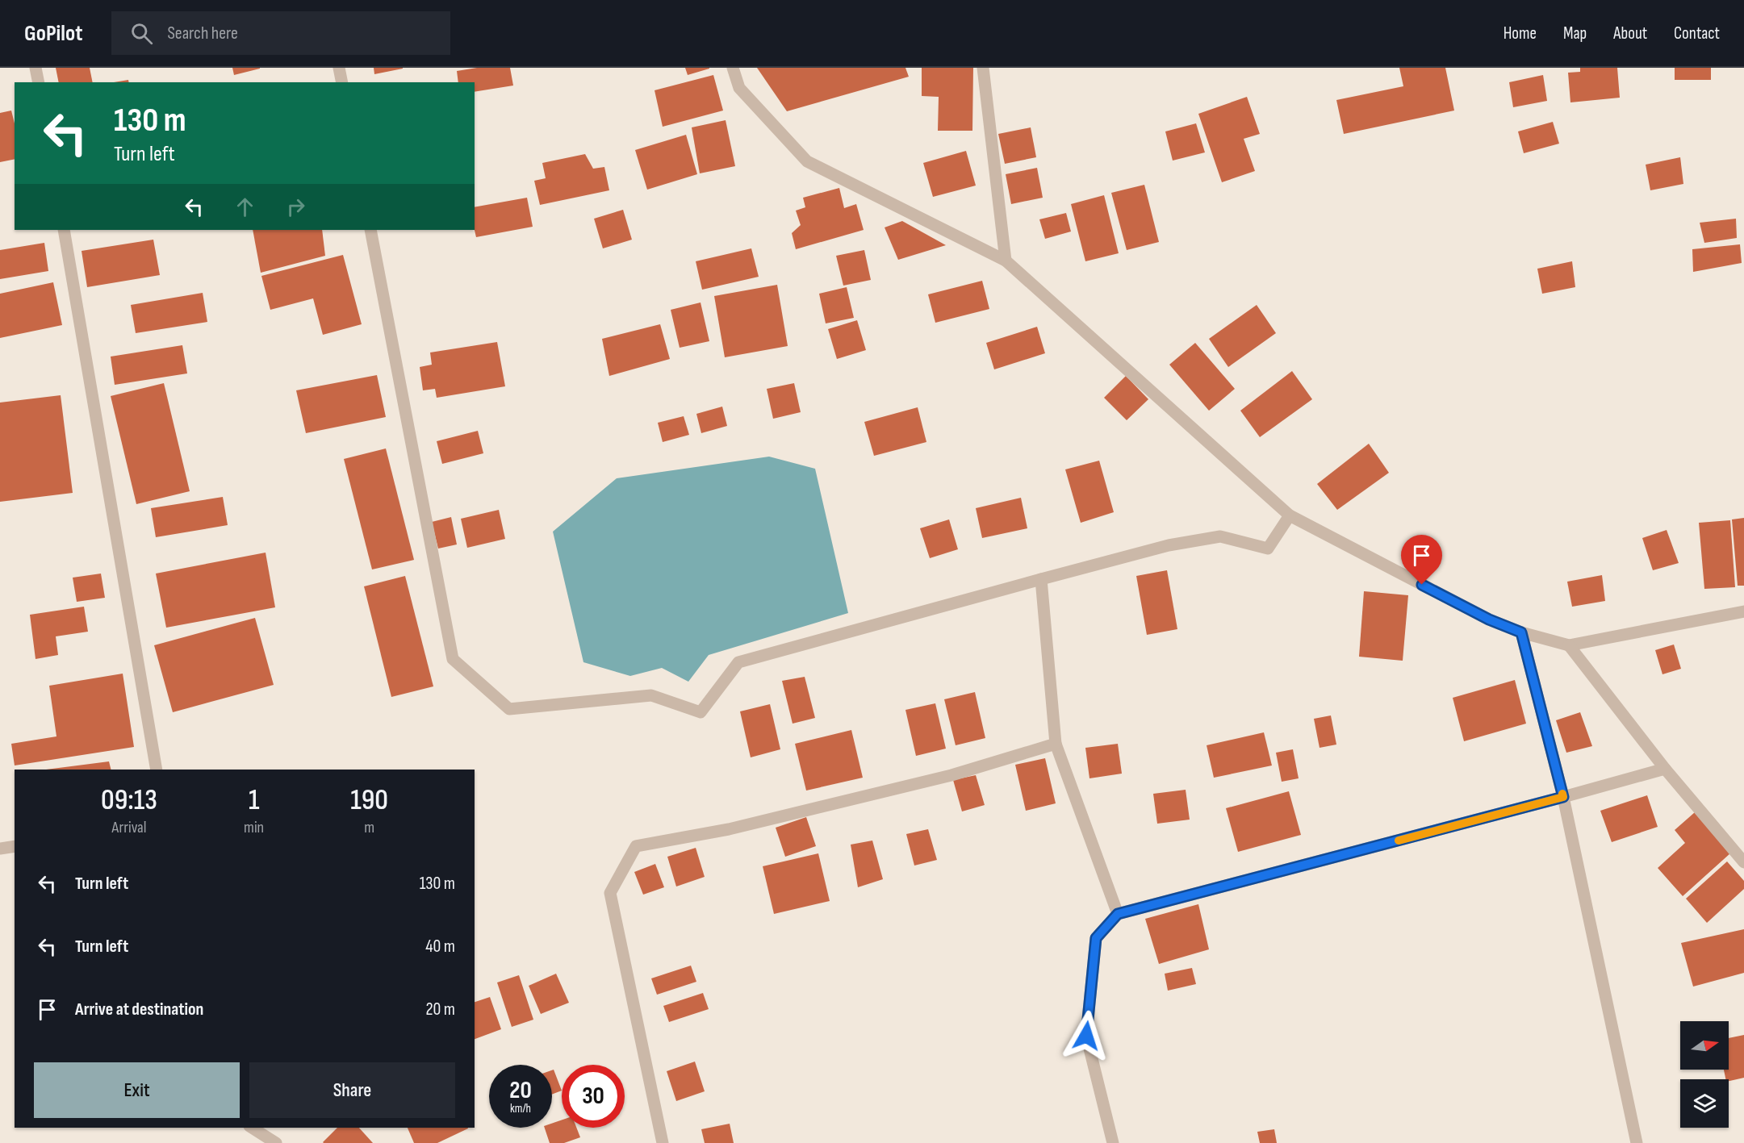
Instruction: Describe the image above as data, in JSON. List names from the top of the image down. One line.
{"north":"right","page":{"header":"GoPilot","search":"Search here","nav":["Home","Map","About","Contact"],"turn":["130 m","Turn left"],"eta":["09:13","Arrival","1","min","190","m"],"list":[{"name":"Turn left","value":"130 m"},{"name":"Turn left","value":"40 m"},{"name":"Arrive at destination","value":"20 m"}],"buttons":["Exit","Share"],"speed":"20 km/h","limit":"30"}}
